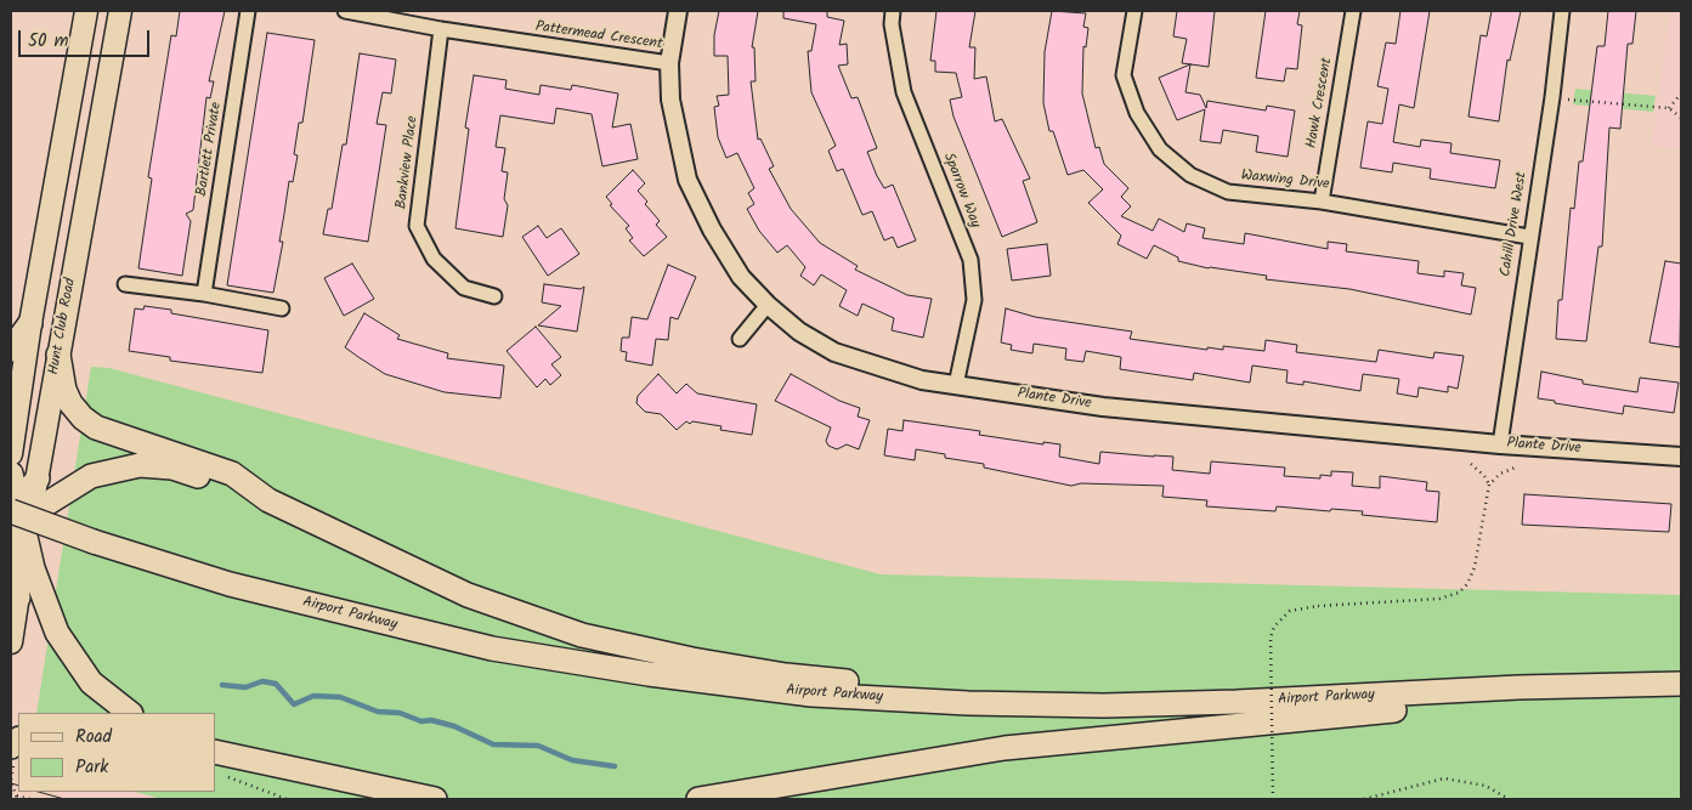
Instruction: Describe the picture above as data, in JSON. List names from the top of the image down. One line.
{"streets":{"highway":["Airport Parkway"],"main road":["Hunt Club Road"],"street":["Pattermead Crescent","Hawk Crescent","Bartlett Private","Bankview Place","Waxwing Drive","Sparrow Way","Cahill Drive West","Plante Drive"]},"crossings":[["Pattermead Crescent","Bankview Place"],["Pattermead Crescent","Plante Drive"],["Hawk Crescent","Waxwing Drive"],["Waxwing Drive","Cahill Drive West"],["Sparrow Way","Plante Drive"],["Cahill Drive West","Plante Drive"]],"legend":["Road","Park"],"scale_bar":"50 m"}
